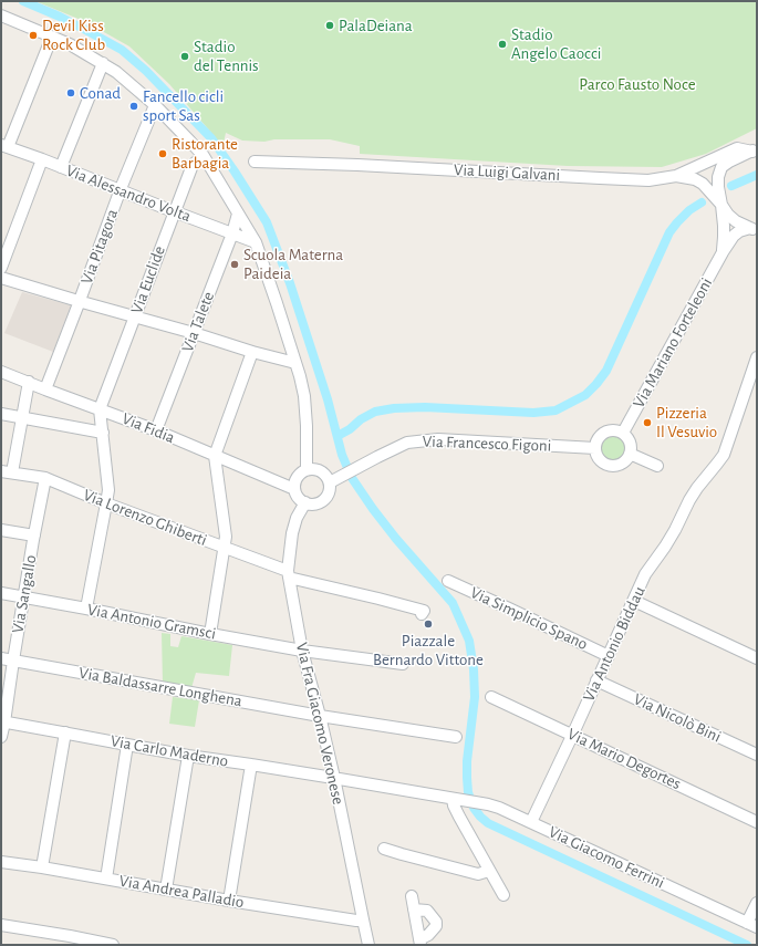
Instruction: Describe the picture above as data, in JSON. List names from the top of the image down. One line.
{"streets":{"street":["Via Luigi Galvani","Via Alessandro Volta","Via Pitagora","Via Euclide","Via Talete","Via Mariano Forteleoni","Via Fidia","Via Francesco Figoni","Via Lorenzo Ghiberti","Via Sangallo","Via Simplicio Spano","Via Antonio Gramsci","Via Antonio Biddau","Via Baldassarre Longhena","Via Nicolò Bini","Via Fra Giacomo Veronese","Via Carlo Maderno","Via Mario Degortes","Via Giacomo Ferrini","Via Andrea Palladio"]},"crossings":[["Via Luigi Galvani","Via Mariano Forteleoni"],["Via Alessandro Volta","Via Pitagora"],["Via Alessandro Volta","Via Euclide"],["Via Alessandro Volta","Via Talete"],["Via Pitagora","Via Fidia"],["Via Euclide","Via Fidia"],["Via Talete","Via Fidia"],["Via Mariano Forteleoni","Via Francesco Figoni"],["Via Fidia","Via Francesco Figoni"],["Via Fidia","Via Fra Giacomo Veronese"],["Via Francesco Figoni","Via Fra Giacomo Veronese"],["Via Lorenzo Ghiberti","Via Sangallo"],["Via Lorenzo Ghiberti","Via Fra Giacomo Veronese"],["Via Sangallo","Via Antonio Gramsci"],["Via Sangallo","Via Baldassarre Longhena"],["Via Sangallo","Via Carlo Maderno"],["Via Simplicio Spano","Via Antonio Biddau"],["Via Antonio Gramsci","Via Fra Giacomo Veronese"],["Via Antonio Biddau","Via Nicolò Bini"],["Via Antonio Biddau","Via Mario Degortes"],["Via Antonio Biddau","Via Giacomo Ferrini"],["Via Baldassarre Longhena","Via Fra Giacomo Veronese"],["Via Fra Giacomo Veronese","Via Carlo Maderno"],["Via Fra Giacomo Veronese","Via Andrea Palladio"],["Via Carlo Maderno","Via Giacomo Ferrini"]],"parks":["Parco Fausto Noce"],"places":["PalaDeiana","Devil Kiss Rock Club","Stadio Angelo Caocci","Stadio del Tennis","Conad","Fancello cicli sport Sas","Ristorante Barbagia","Scuola Materna Paideia","Pizzeria Il Vesuvio","Piazzale Bernardo Vittone"]}
